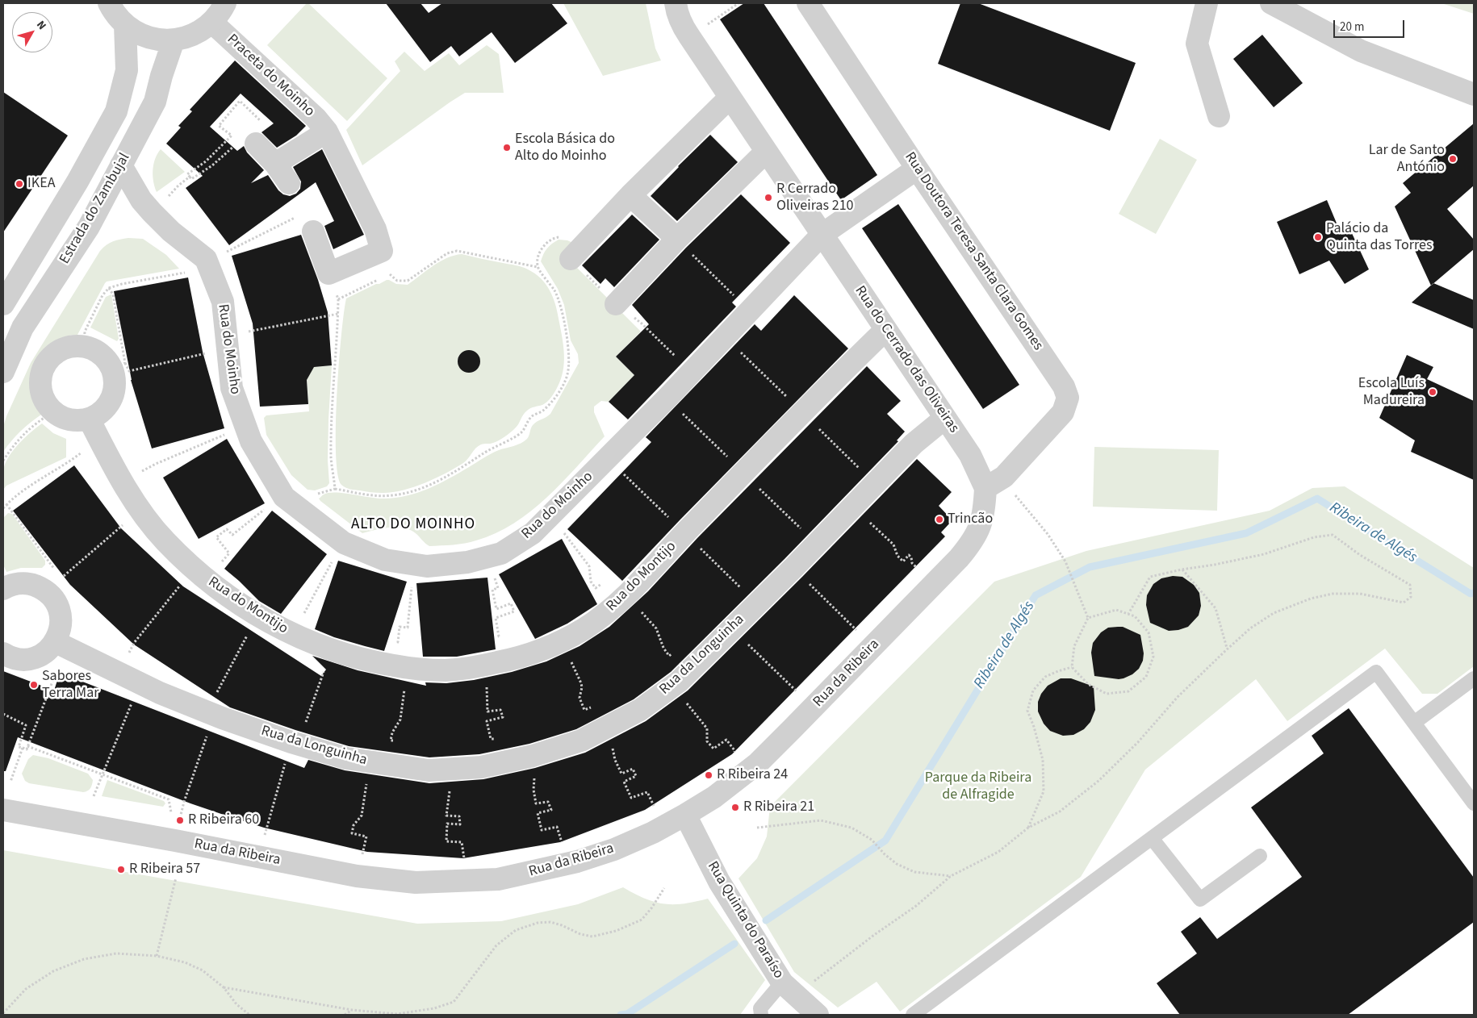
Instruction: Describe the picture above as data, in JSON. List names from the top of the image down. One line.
{"streets":{"street":["Praceta do Moinho","Estrada do Zambujal","Rua Doutora Teresa Santa Clara Gomes","Rua do Moinho","Rua do Cerrado das Oliveiras","Rua do Montijo","Rua da Longuinha","Rua da Ribeira","Rua Quinta do Paraíso"]},"crossings":[["Estrada do Zambujal","Rua do Moinho"],["Rua Doutora Teresa Santa Clara Gomes","Rua do Cerrado das Oliveiras"],["Rua Doutora Teresa Santa Clara Gomes","Rua da Ribeira"],["Rua do Moinho","Rua do Cerrado das Oliveiras"],["Rua do Cerrado das Oliveiras","Rua do Montijo"],["Rua do Cerrado das Oliveiras","Rua da Longuinha"],["Rua do Cerrado das Oliveiras","Rua da Ribeira"],["Rua da Ribeira","Rua Quinta do Paraíso"]],"districts":["ALTO DO MOINHO"],"water":["Ribeira de Algés"],"parks":["Parque da Ribeira de Alfragide"],"places":["Escola Básica do Alto do Moinho","Lar de Santo António","IKEA","R Cerrado Oliveiras 210","Palácio da Quinta das Torres","Escola Luís Madureira","Trincão","Sabores Terra Mar","R Ribeira 24","R Ribeira 21","R Ribeira 60","R Ribeira 57"],"scale_bar":"20 m","north":"top right"}
